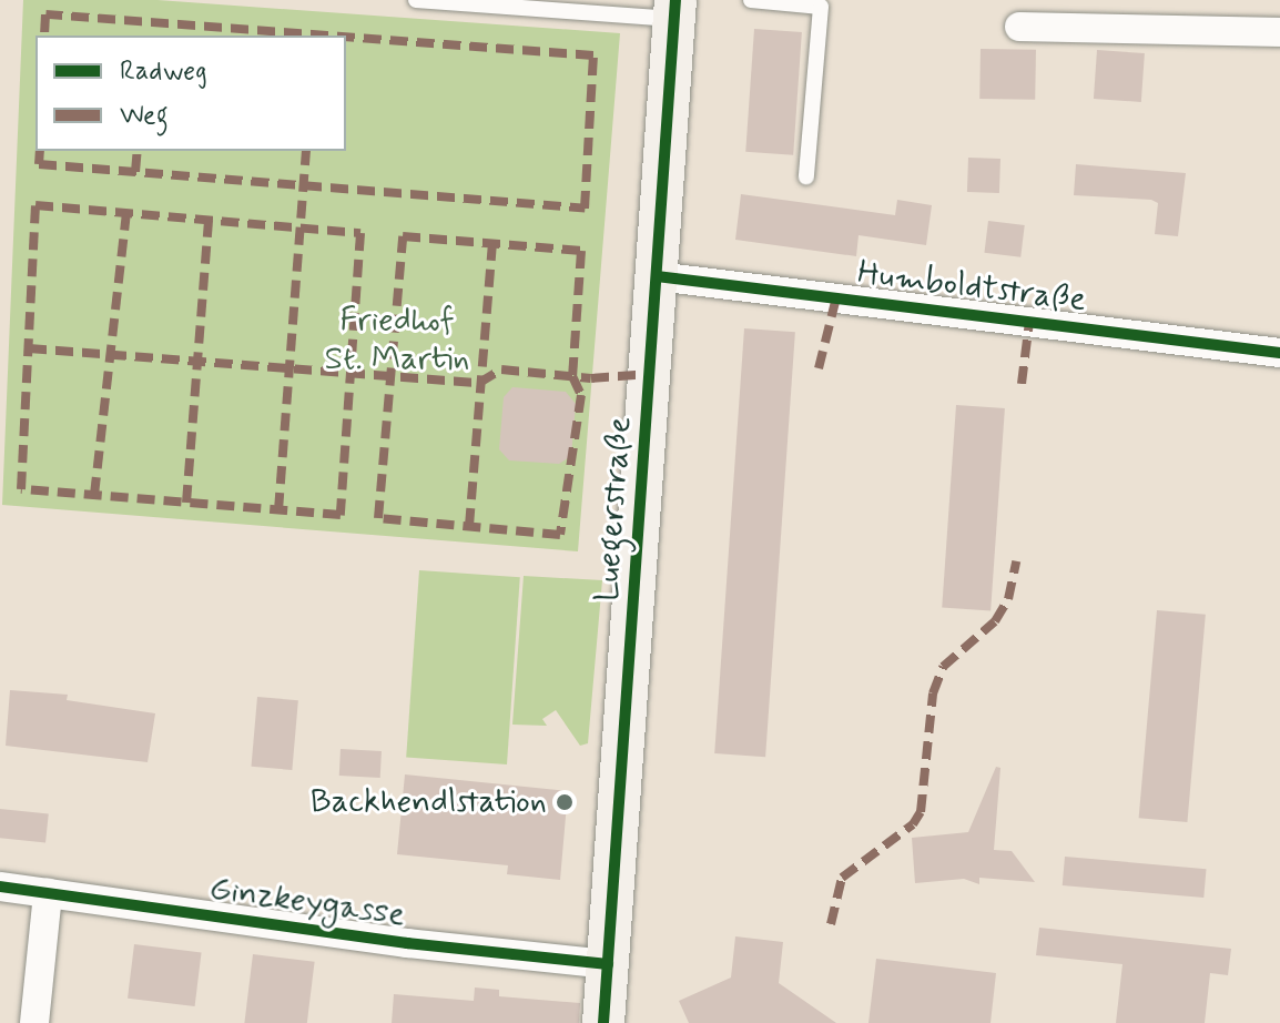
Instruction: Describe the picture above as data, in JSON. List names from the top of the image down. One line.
{"streets":{"street":["Humboldtstraße","Luegerstraße","Ginzkeygasse"]},"crossings":[["Humboldtstraße","Luegerstraße"],["Luegerstraße","Ginzkeygasse"]],"parks":["Friedhof St. Martin"],"places":["Backhendlstation"],"legend":["Radweg","Weg"]}
